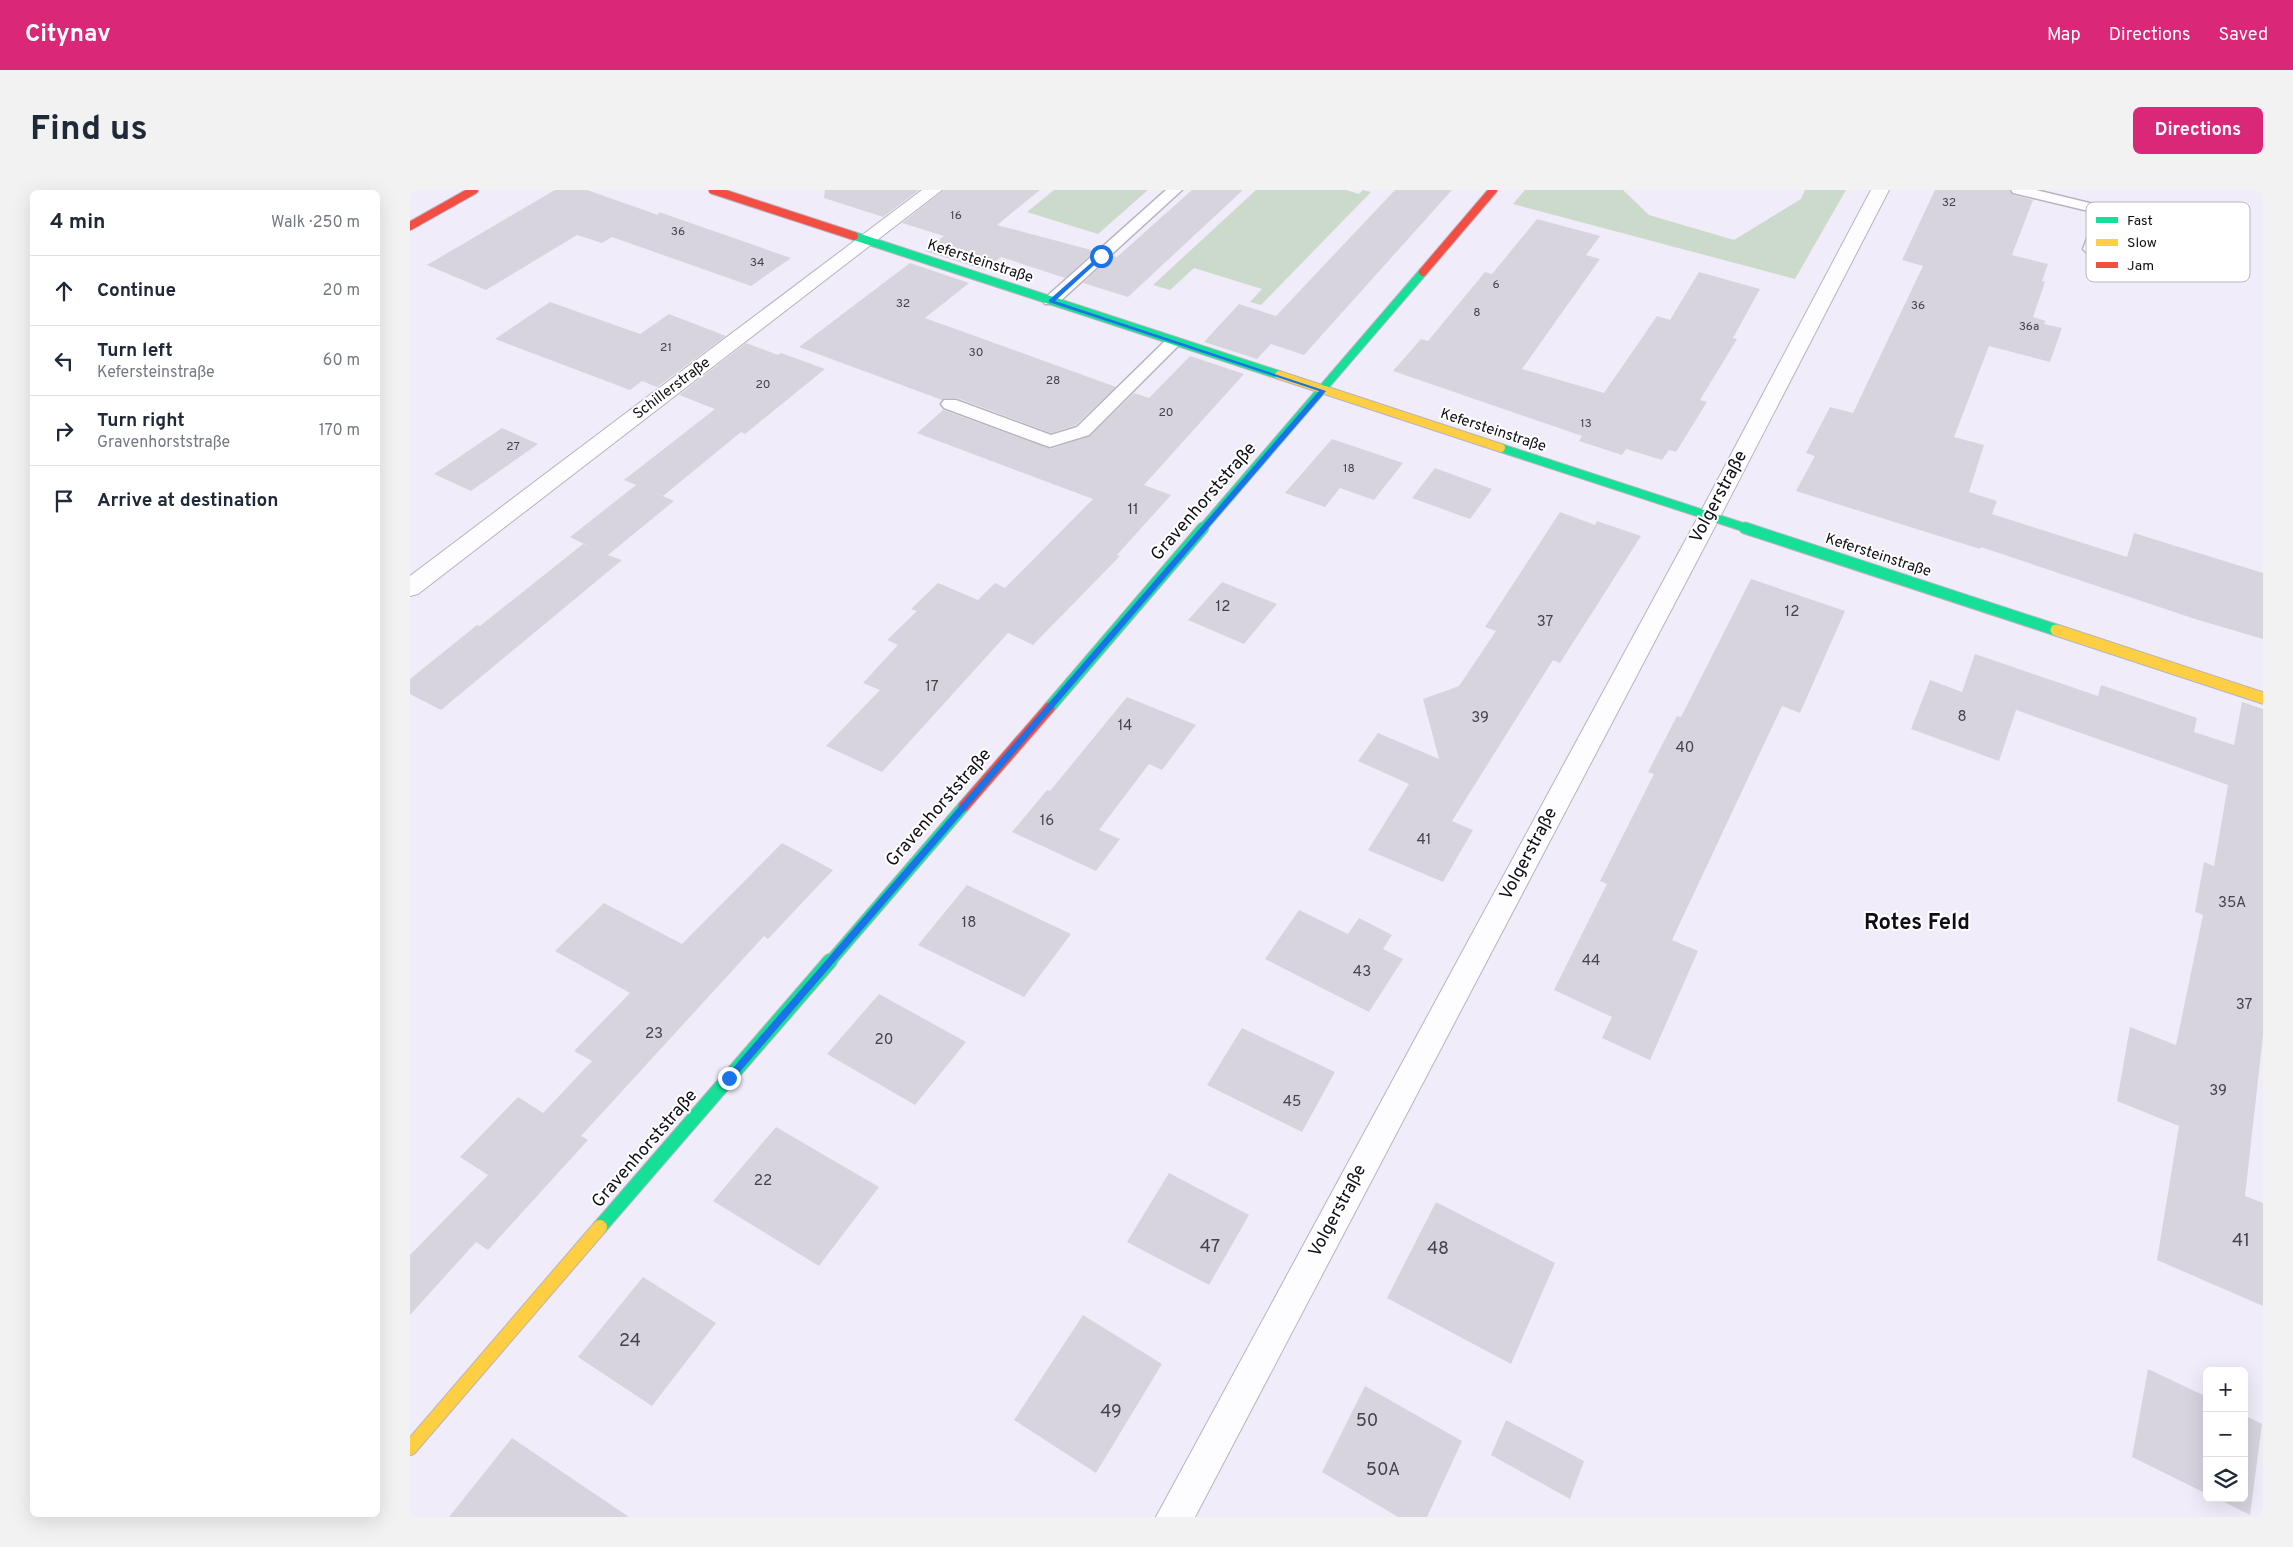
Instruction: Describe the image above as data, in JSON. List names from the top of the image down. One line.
{"streets":{"street":["Kefersteinstraße","Schillerstraße","Volgerstraße","Gravenhorststraße"]},"crossings":[["Kefersteinstraße","Schillerstraße"],["Kefersteinstraße","Volgerstraße"],["Kefersteinstraße","Gravenhorststraße"]],"districts":["Rotes Feld"],"house_numbers":["32","16","36","34","6","32","36","8","36a","21","30","28","20","20","13","27","18","11","12","12","37","17","8","39","14","40","16","41","35A","18","44","43","37","23","20","39","45","22","41","47","48","24","49","50","50A"],"legend":["Fast","Slow","Jam"],"page":{"header":"Citynav","nav":["Map","Directions","Saved"],"buttons":"Directions","title":"Find us","heading":["4 min","Walk · 250 m"],"list":[["Continue","20 m"],["Turn left","Kefersteinstraße","60 m"],["Turn right","Gravenhorststraße","170 m"],"Arrive at destination"],"map_buttons":["+","−"]}}
